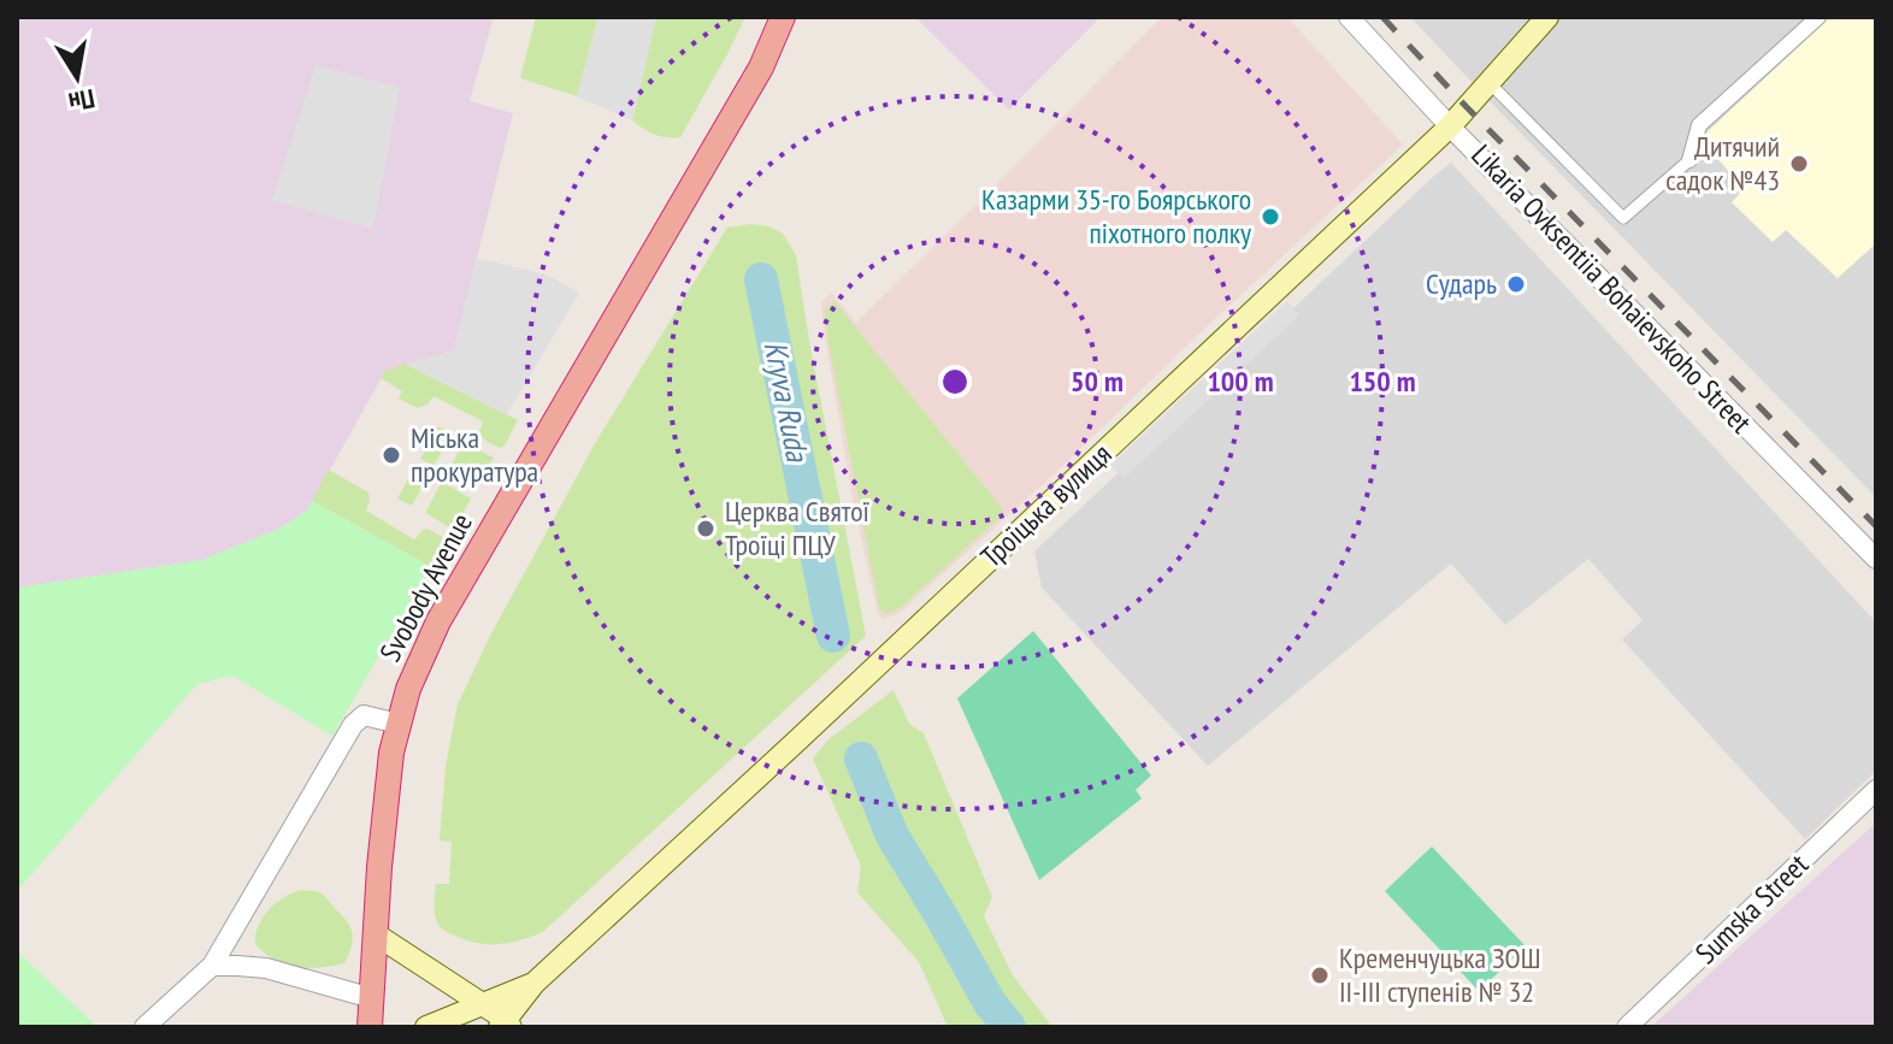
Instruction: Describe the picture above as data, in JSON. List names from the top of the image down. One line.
{"streets":{"highway":["Svobody Avenue"],"main road":["Троїцька вулиця"],"street":["Likaria Ovksentiia Bohaievskoho Street","Sumska Street"]},"crossings":[["Likaria Ovksentiia Bohaievskoho Street","Троїцька вулиця"]],"water":["Kryva Ruda"],"places":["Дитячий садок №43","Казарми 35-го Боярського піхотного полку","Сударь","Міська прокуратура","Церква Святої Троїці ПЦУ","Кременчуцька ЗОШ ІІ-ІІІ ступенів № 32"],"north":"bottom","rings":["50 m","100 m","150 m"]}
